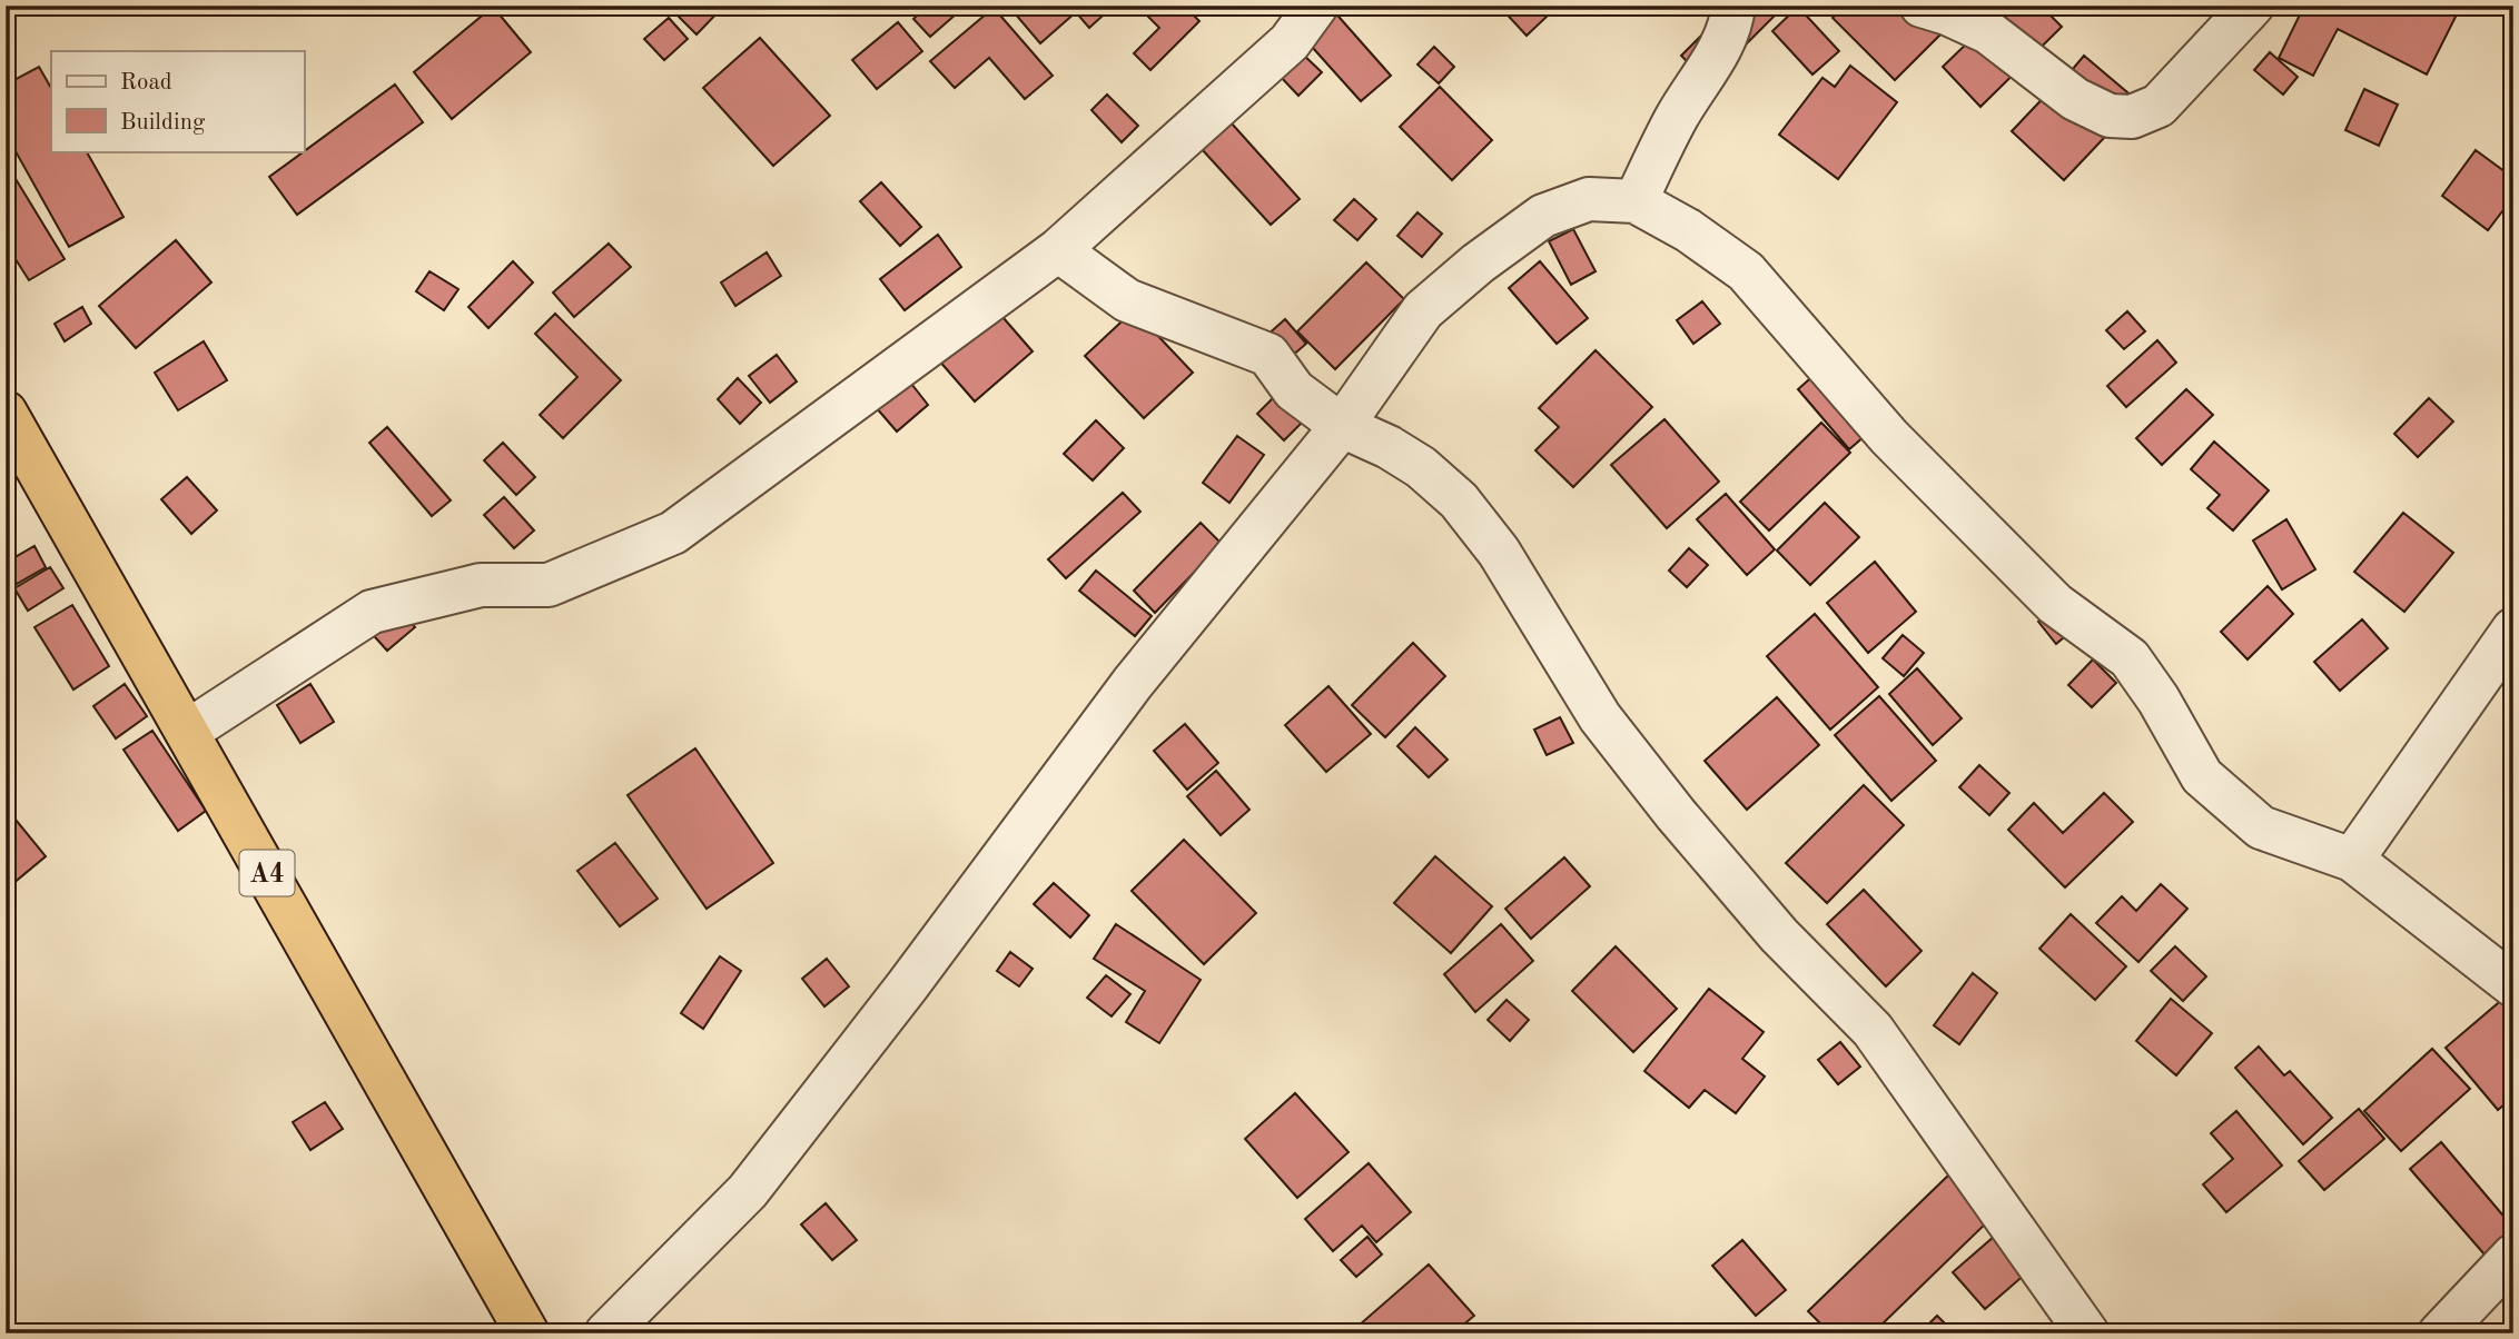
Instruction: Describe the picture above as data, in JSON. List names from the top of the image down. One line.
{"streets":{"highway":["A4"]},"legend":["Road","Building"]}
